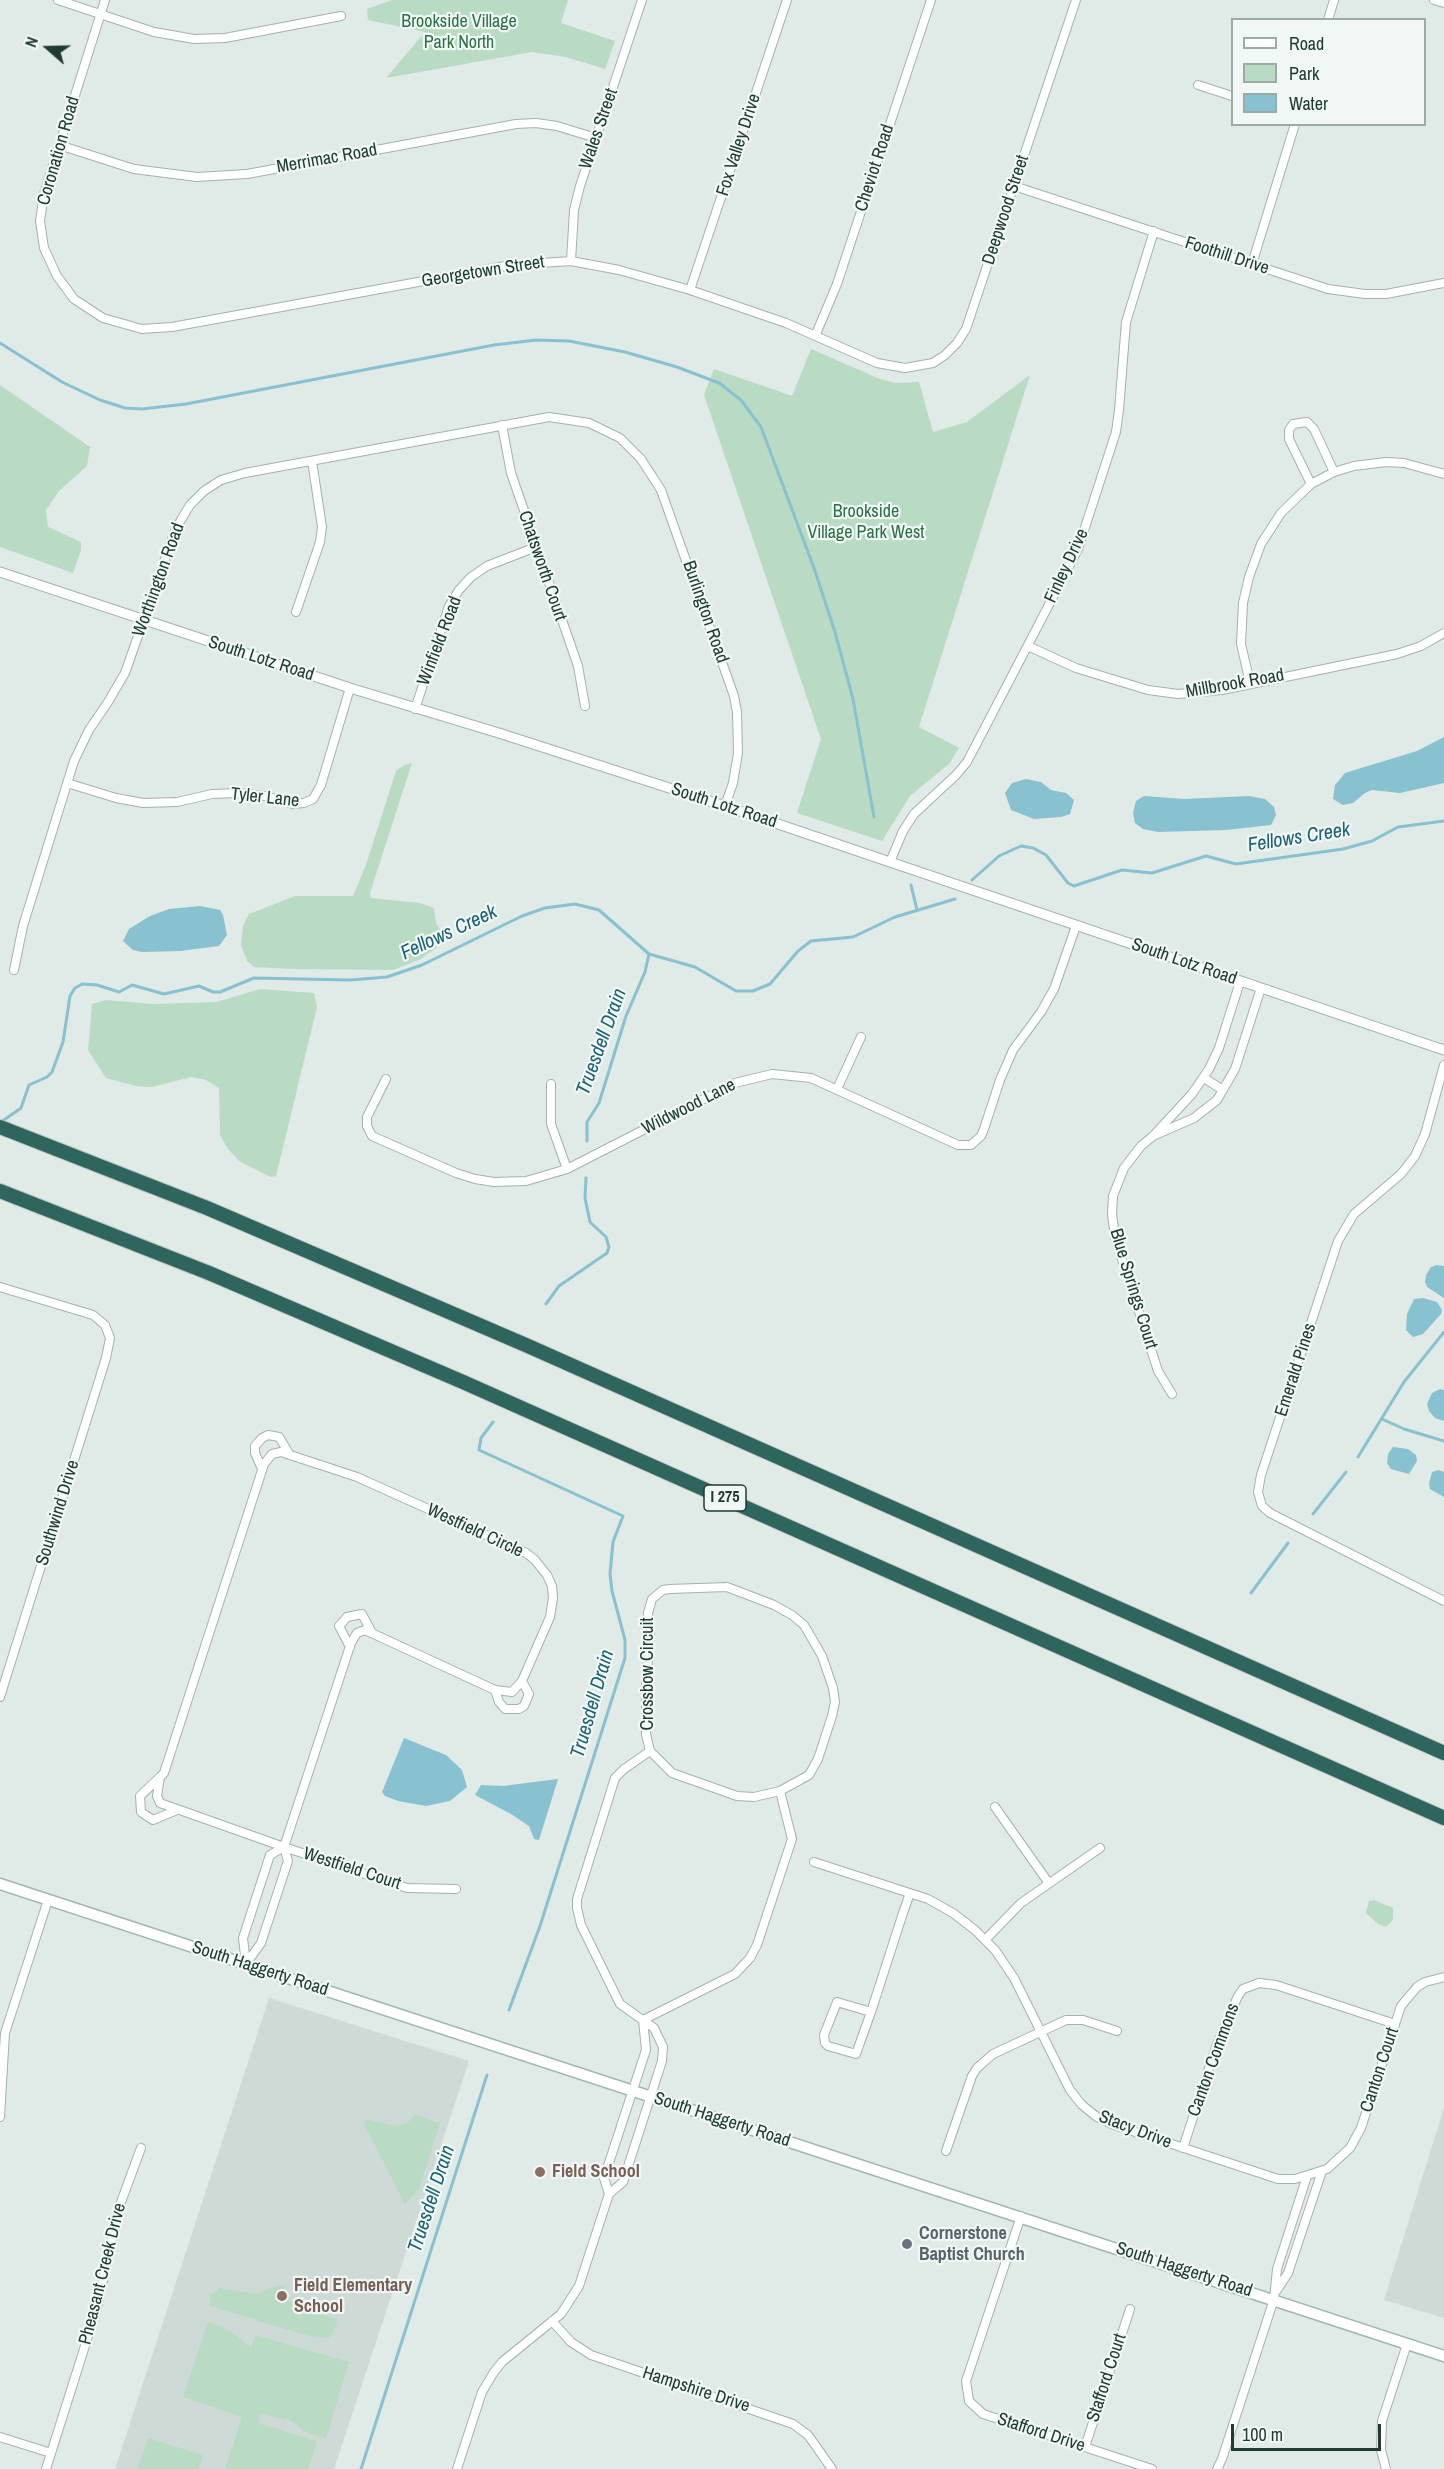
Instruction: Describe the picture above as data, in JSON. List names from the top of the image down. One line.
{"streets":{"highway":["I 275"],"main road":["South Haggerty Road"],"street":["Wales Street","Fox Valley Drive","Coronation Road","Merrimac Road","Cheviot Road","Deepwood Street","Foothill Drive","Georgetown Street","Chatsworth Court","Finley Drive","Worthington Road","Burlington Road","Winfield Road","South Lotz Road","Millbrook Road","Tyler Lane","Wildwood Lane","Blue Springs Court","Emerald Pines","Southwind Drive","Westfield Circle","Crossbow Circuit","Westfield Court","Canton Commons","Canton Court","Stacy Drive","Pheasant Creek Drive","Stafford Court","Hampshire Drive","Stafford Drive"]},"crossings":[["Wales Street","Merrimac Road"],["Wales Street","Georgetown Street"],["Fox Valley Drive","Georgetown Street"],["Coronation Road","Merrimac Road"],["Coronation Road","Georgetown Street"],["Cheviot Road","Georgetown Street"],["Deepwood Street","Foothill Drive"],["Deepwood Street","Georgetown Street"],["Foothill Drive","Finley Drive"],["Chatsworth Court","Worthington Road"],["Chatsworth Court","Winfield Road"],["Finley Drive","South Lotz Road"],["Finley Drive","Millbrook Road"],["Worthington Road","Burlington Road"],["Worthington Road","South Lotz Road"],["Worthington Road","Tyler Lane"],["Burlington Road","South Lotz Road"],["Winfield Road","South Lotz Road"],["South Lotz Road","Tyler Lane"],["South Lotz Road","Wildwood Lane"],["South Lotz Road","Blue Springs Court"],["Westfield Circle","Westfield Court"],["South Haggerty Road","Stafford Drive"],["Canton Commons","Canton Court"],["Canton Commons","Stacy Drive"],["Canton Court","Stacy Drive"],["Stafford Court","Stafford Drive"]],"water":["Fellows Creek","Truesdell Drain"],"parks":["Brookside Village Park North","Brookside Village Park West"],"places":["Field School","Cornerstone Baptist Church","Field Elementary School"],"legend":["Road","Park","Water"],"scale_bar":"100 m","north":"left"}
